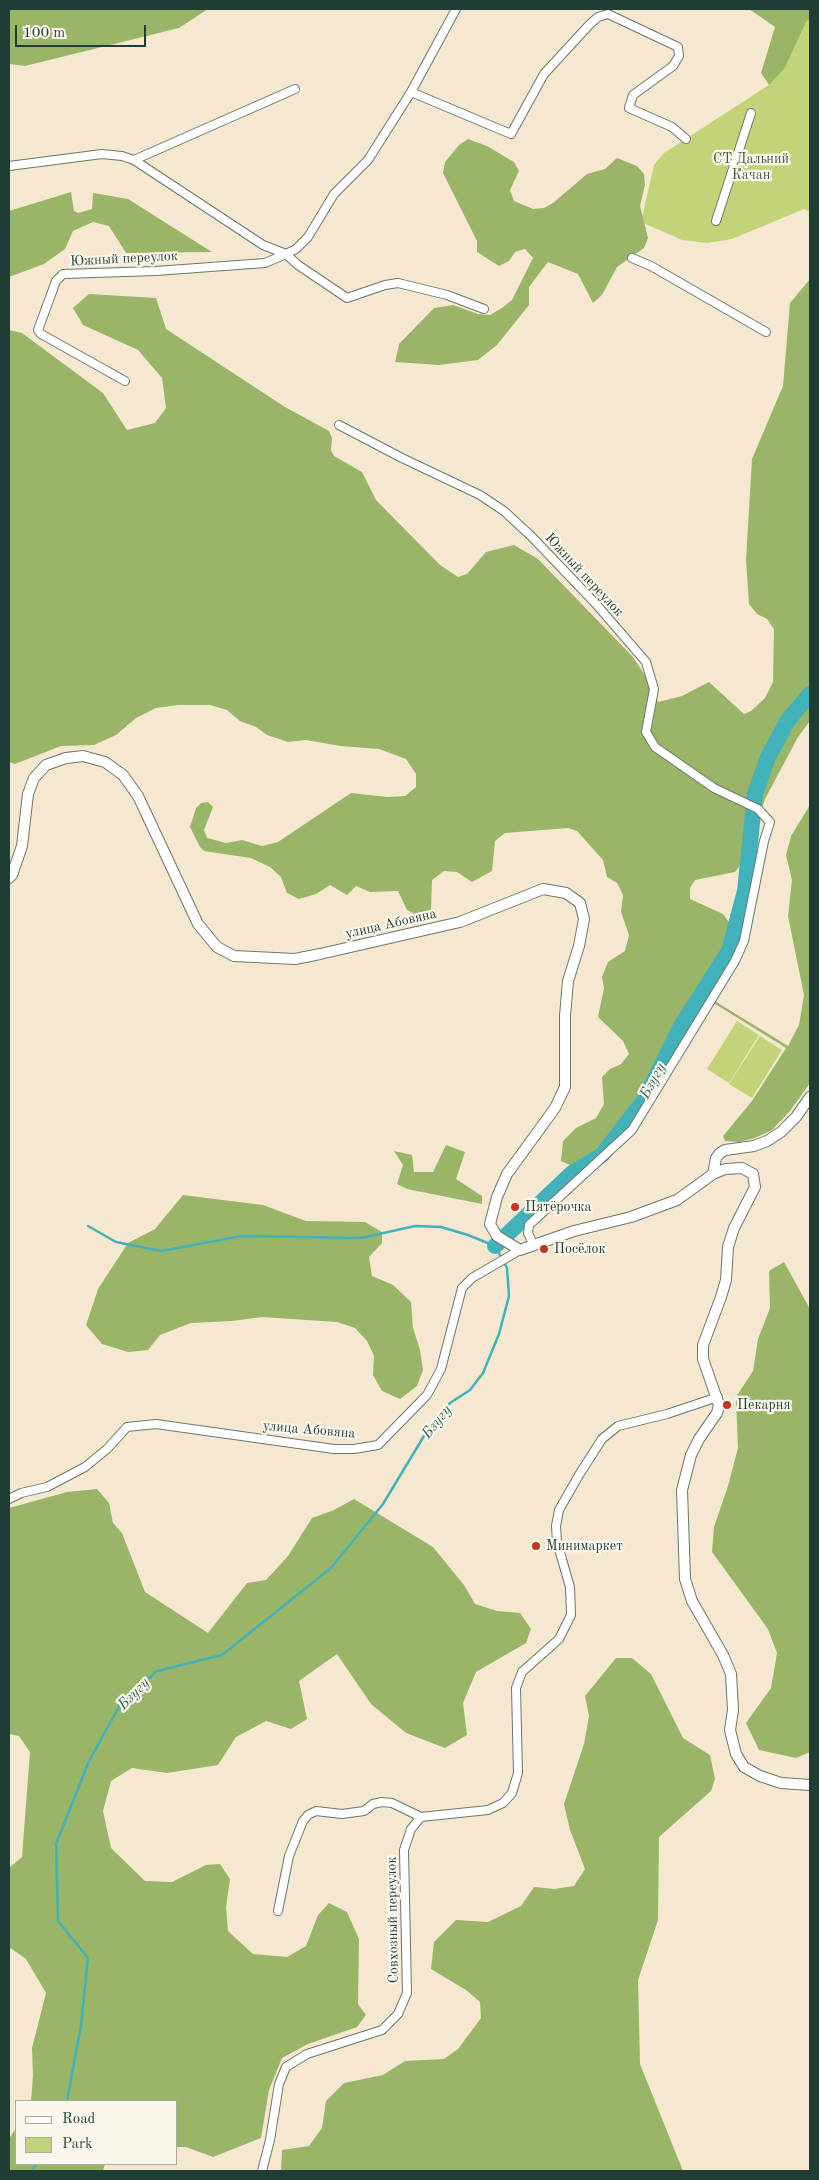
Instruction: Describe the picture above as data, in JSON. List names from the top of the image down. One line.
{"streets":{"street":["Южный переулок","улица Абовяна","Совхозный переулок"]},"crossings":[["Южный переулок","улица Абовяна"]],"water":["Бзугу"],"parks":["СТ Дальний Качан"],"places":["Пятёрочка","Посёлок","Пекарня","Минимаркет"],"legend":["Road","Park"],"scale_bar":"100 m"}
